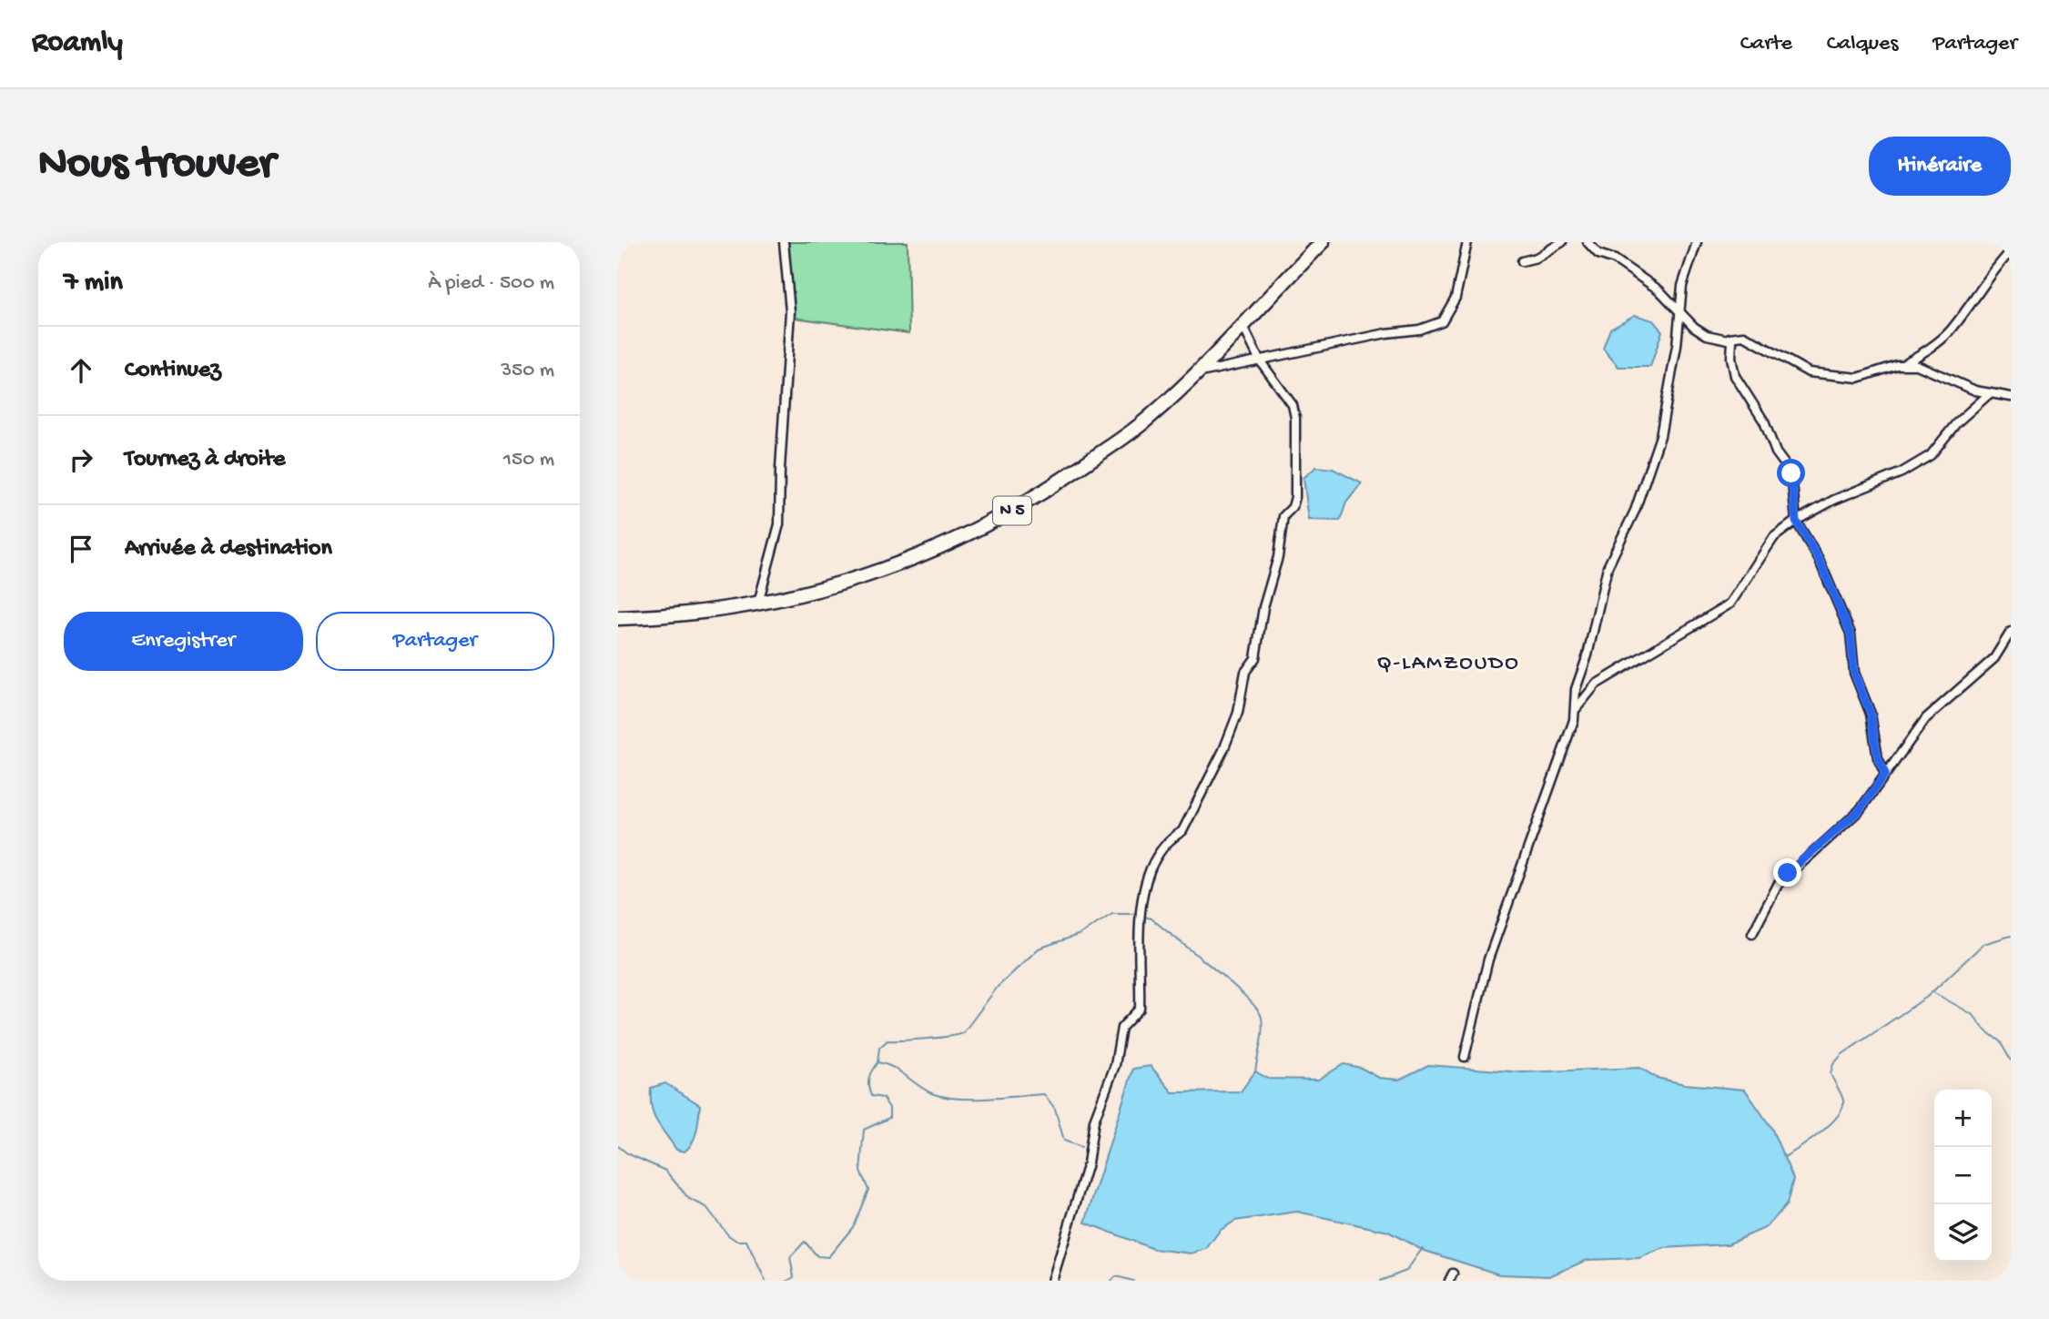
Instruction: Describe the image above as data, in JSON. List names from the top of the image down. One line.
{"streets":{"highway":["N 5"]},"districts":["Q-LAMZOUDO"],"page":{"header":"Roamly","nav":["Carte","Calques","Partager"],"buttons":["Itinéraire",["Enregistrer","Partager"]],"title":"Nous trouver","heading":["7 min","À pied · 500 m"],"list":[["Continuez","350 m"],["Tournez à droite","150 m"],"Arrivée à destination"],"map_buttons":["+","−"]}}
